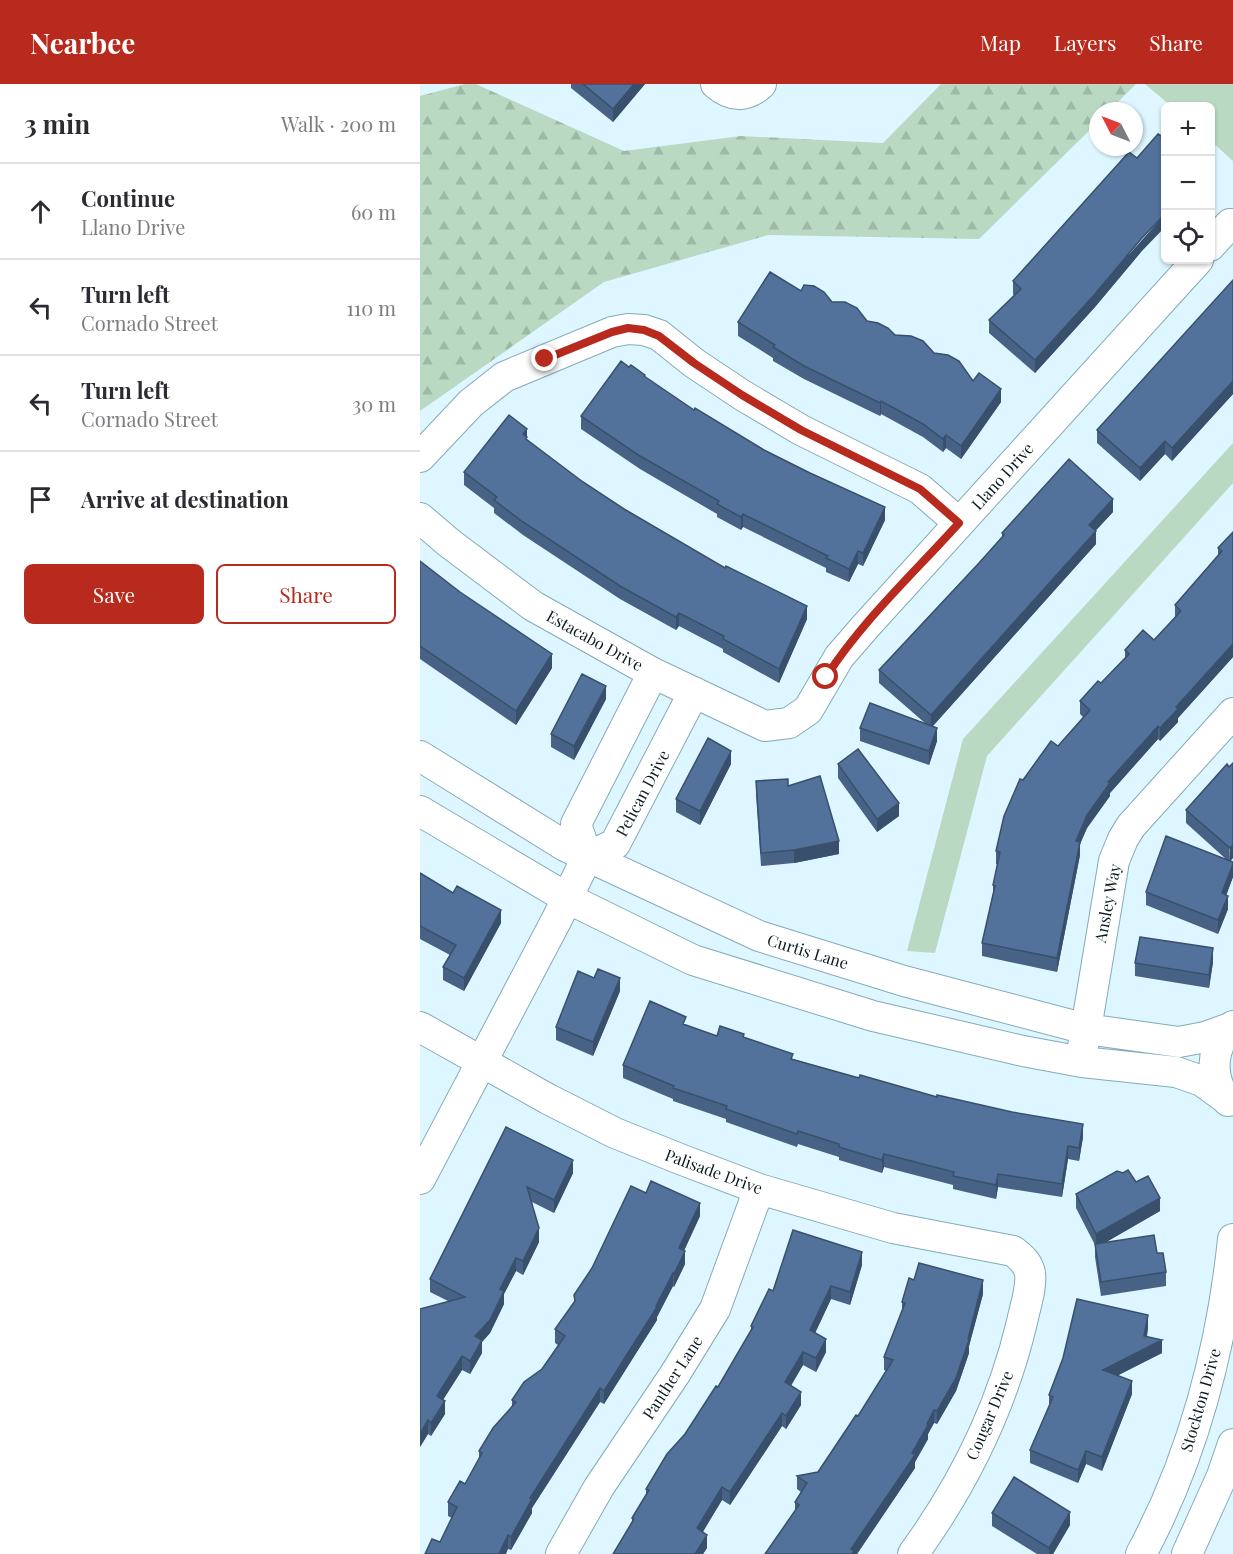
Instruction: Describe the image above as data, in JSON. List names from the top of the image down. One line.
{"streets":{"street":["Llano Drive","Estacabo Drive","Pelican Drive","Ansley Way","Curtis Lane","Palisade Drive","Panther Lane","Stockton Drive","Cougar Drive"]},"crossings":[["Llano Drive","Estacabo Drive"],["Estacabo Drive","Pelican Drive"],["Pelican Drive","Curtis Lane"],["Ansley Way","Curtis Lane"],["Palisade Drive","Panther Lane"],["Palisade Drive","Cougar Drive"]],"north":"top left","page":{"header":"Nearbee","nav":["Map","Layers","Share"],"heading":["3 min","Walk · 200 m"],"map_buttons":["+","−"],"list":[["Continue","Llano Drive","60 m"],["Turn left","Cornado Street","110 m"],["Turn left","Cornado Street","30 m"],"Arrive at destination"],"buttons":["Save","Share"]}}
